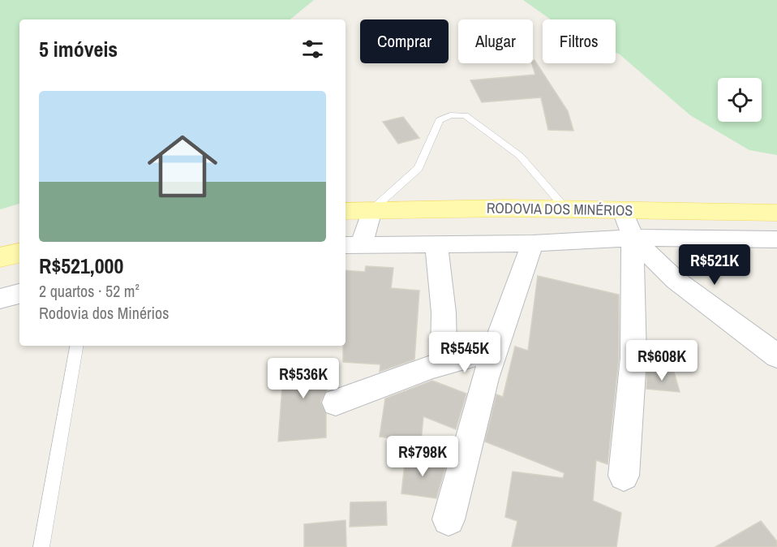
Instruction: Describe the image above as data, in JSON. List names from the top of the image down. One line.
{"streets":{"main road":["RODOVIA DOS MINÉRIOS"]},"page":{"chip":["Comprar","Alugar","Filtros"],"heading":"5 imóveis","list":[{"name":"R$521,000","note":"2 quartos · 52 m² · Rodovia dos Minérios"}],"price":["R$521K","R$545K","R$608K","R$536K","R$798K"]}}
